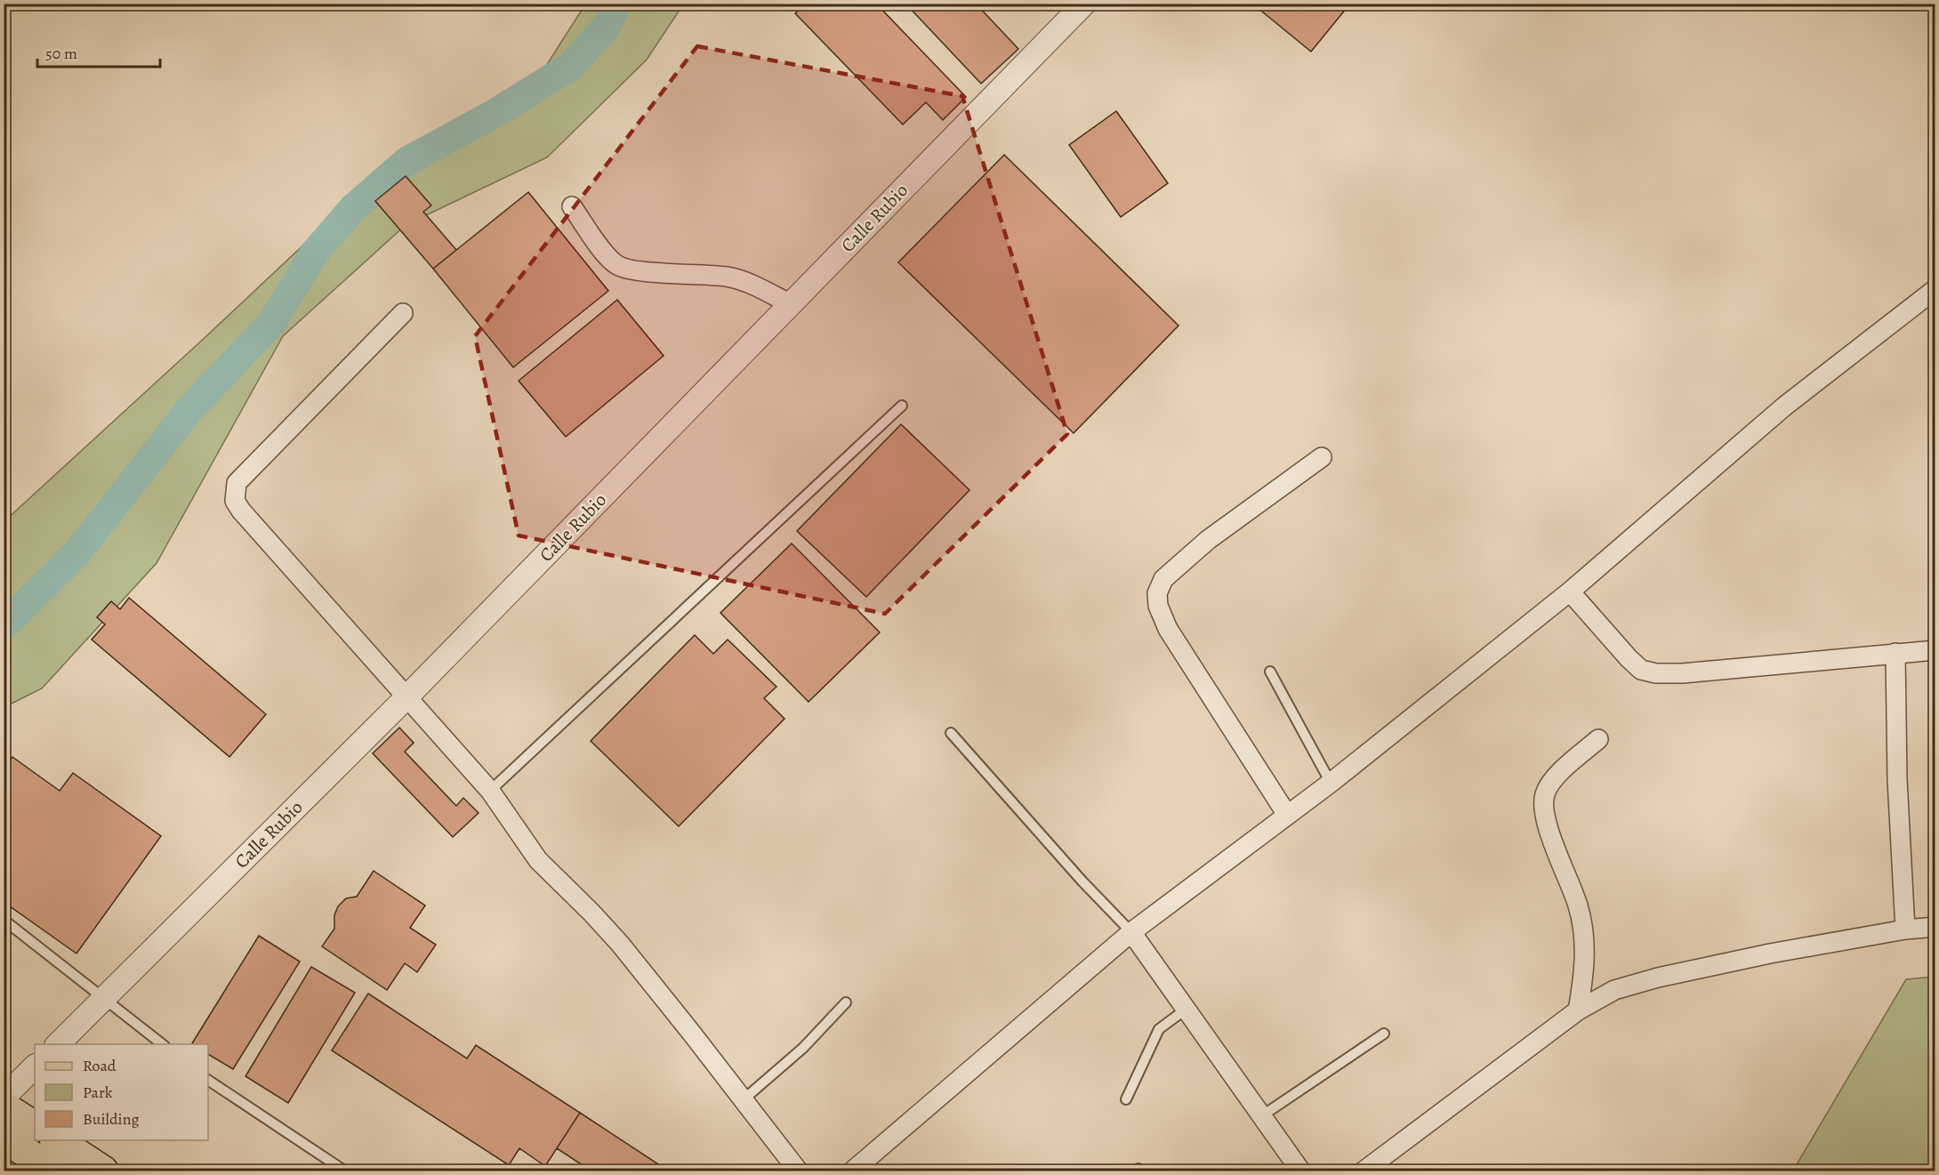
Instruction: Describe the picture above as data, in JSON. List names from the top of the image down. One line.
{"streets":{"street":["Calle Rubio"]},"legend":["Road","Park","Building"],"scale_bar":"50 m"}
